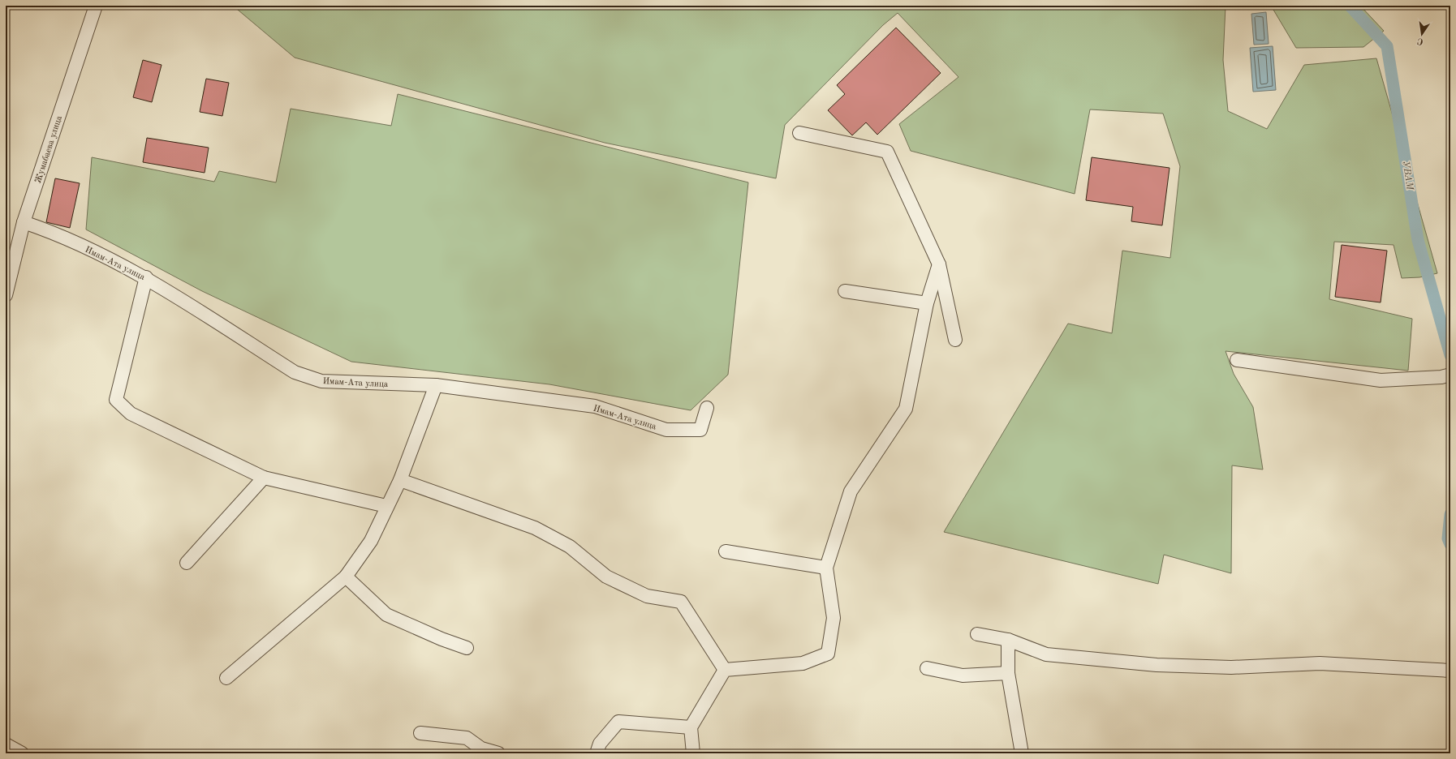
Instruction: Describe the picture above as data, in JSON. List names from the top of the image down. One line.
{"streets":{"street":["Жумабаева улица","Имам-Ата улица"]},"crossings":[["Жумабаева улица","Имам-Ата улица"]],"water":["УВАМ"],"north":"bottom"}
